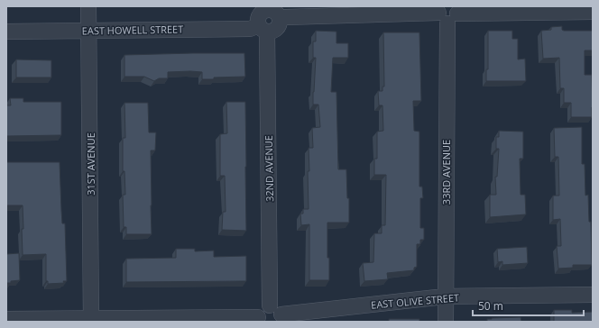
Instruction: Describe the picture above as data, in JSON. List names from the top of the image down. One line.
{"streets":{"street":["EAST HOWELL STREET","31ST AVENUE","32ND AVENUE","33RD AVENUE","EAST OLIVE STREET"]},"crossings":[["EAST HOWELL STREET","31ST AVENUE"],["EAST HOWELL STREET","32ND AVENUE"],["33RD AVENUE","EAST OLIVE STREET"]],"scale_bar":"50 m"}
